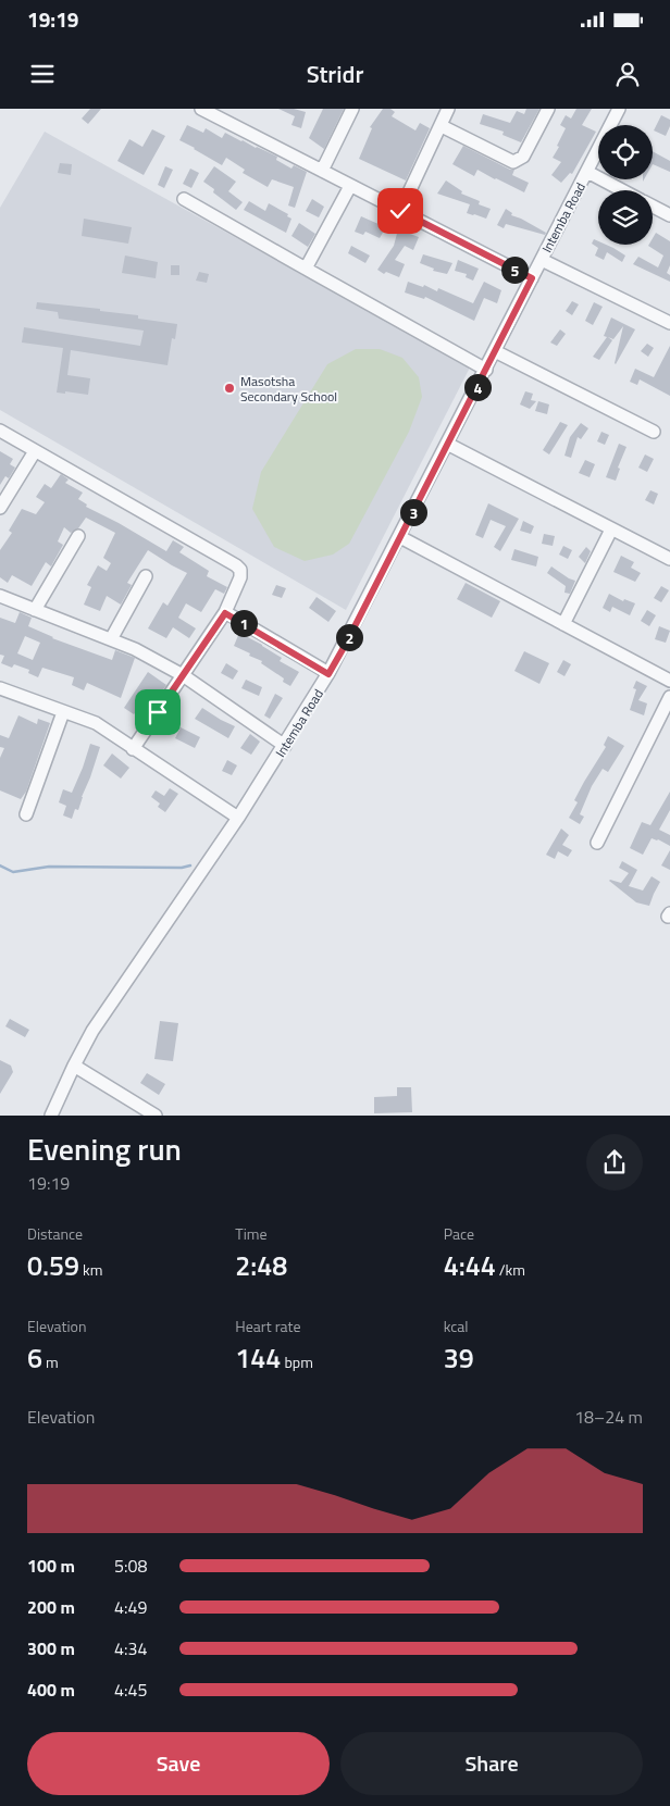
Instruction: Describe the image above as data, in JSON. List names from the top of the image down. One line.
{"streets":{"street":["Intemba Road"]},"places":["Masotsha Secondary School"],"page":{"status":"19:19","header":"Stridr","pins":["5","4","3","1","2"],"heading":["Evening run","19:19"],"stats":[["Distance","0.59 km"],["Time","2:48"],["Pace","4:44 /km"],["Elevation","6 m"],["Heart rate","144 bpm"],["kcal","39"]],"chart":["Elevation","18–24 m"],"list":[{"name":"100 m","note":"5:08"},{"name":"200 m","note":"4:49"},{"name":"300 m","note":"4:34"},{"name":"400 m","note":"4:45"}],"buttons":["Save","Share"]}}
